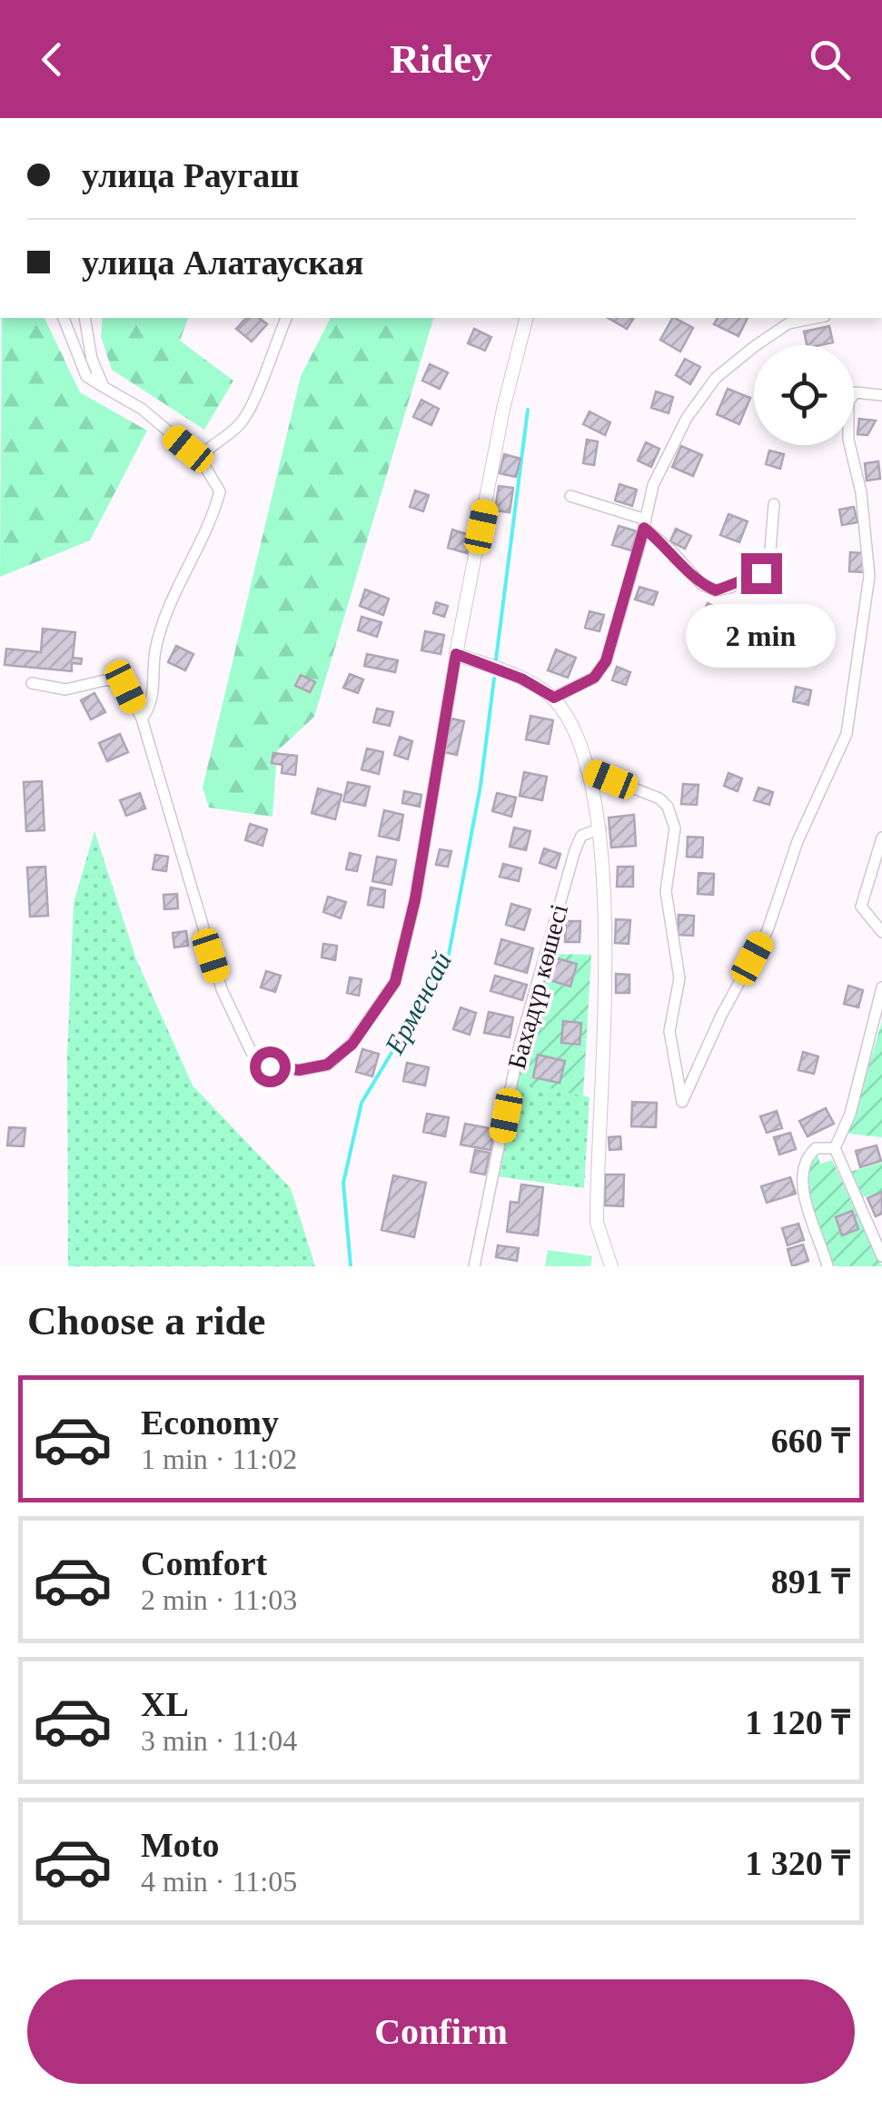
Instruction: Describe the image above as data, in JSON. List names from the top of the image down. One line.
{"streets":{"street":["Бахадүр көшесі"]},"water":["Ерменсай"],"page":{"header":"Ridey","banner":["улица Раугаш","улица Алатауская"],"bubble":"2 min","heading":"Choose a ride","list":[{"name":"Economy","note":"1 min · 11:02","value":"660 ₸"},{"name":"Comfort","note":"2 min · 11:03","value":"891 ₸"},{"name":"XL","note":"3 min · 11:04","value":"1 120 ₸"},{"name":"Moto","note":"4 min · 11:05","value":"1 320 ₸"}],"buttons":"Confirm"}}
